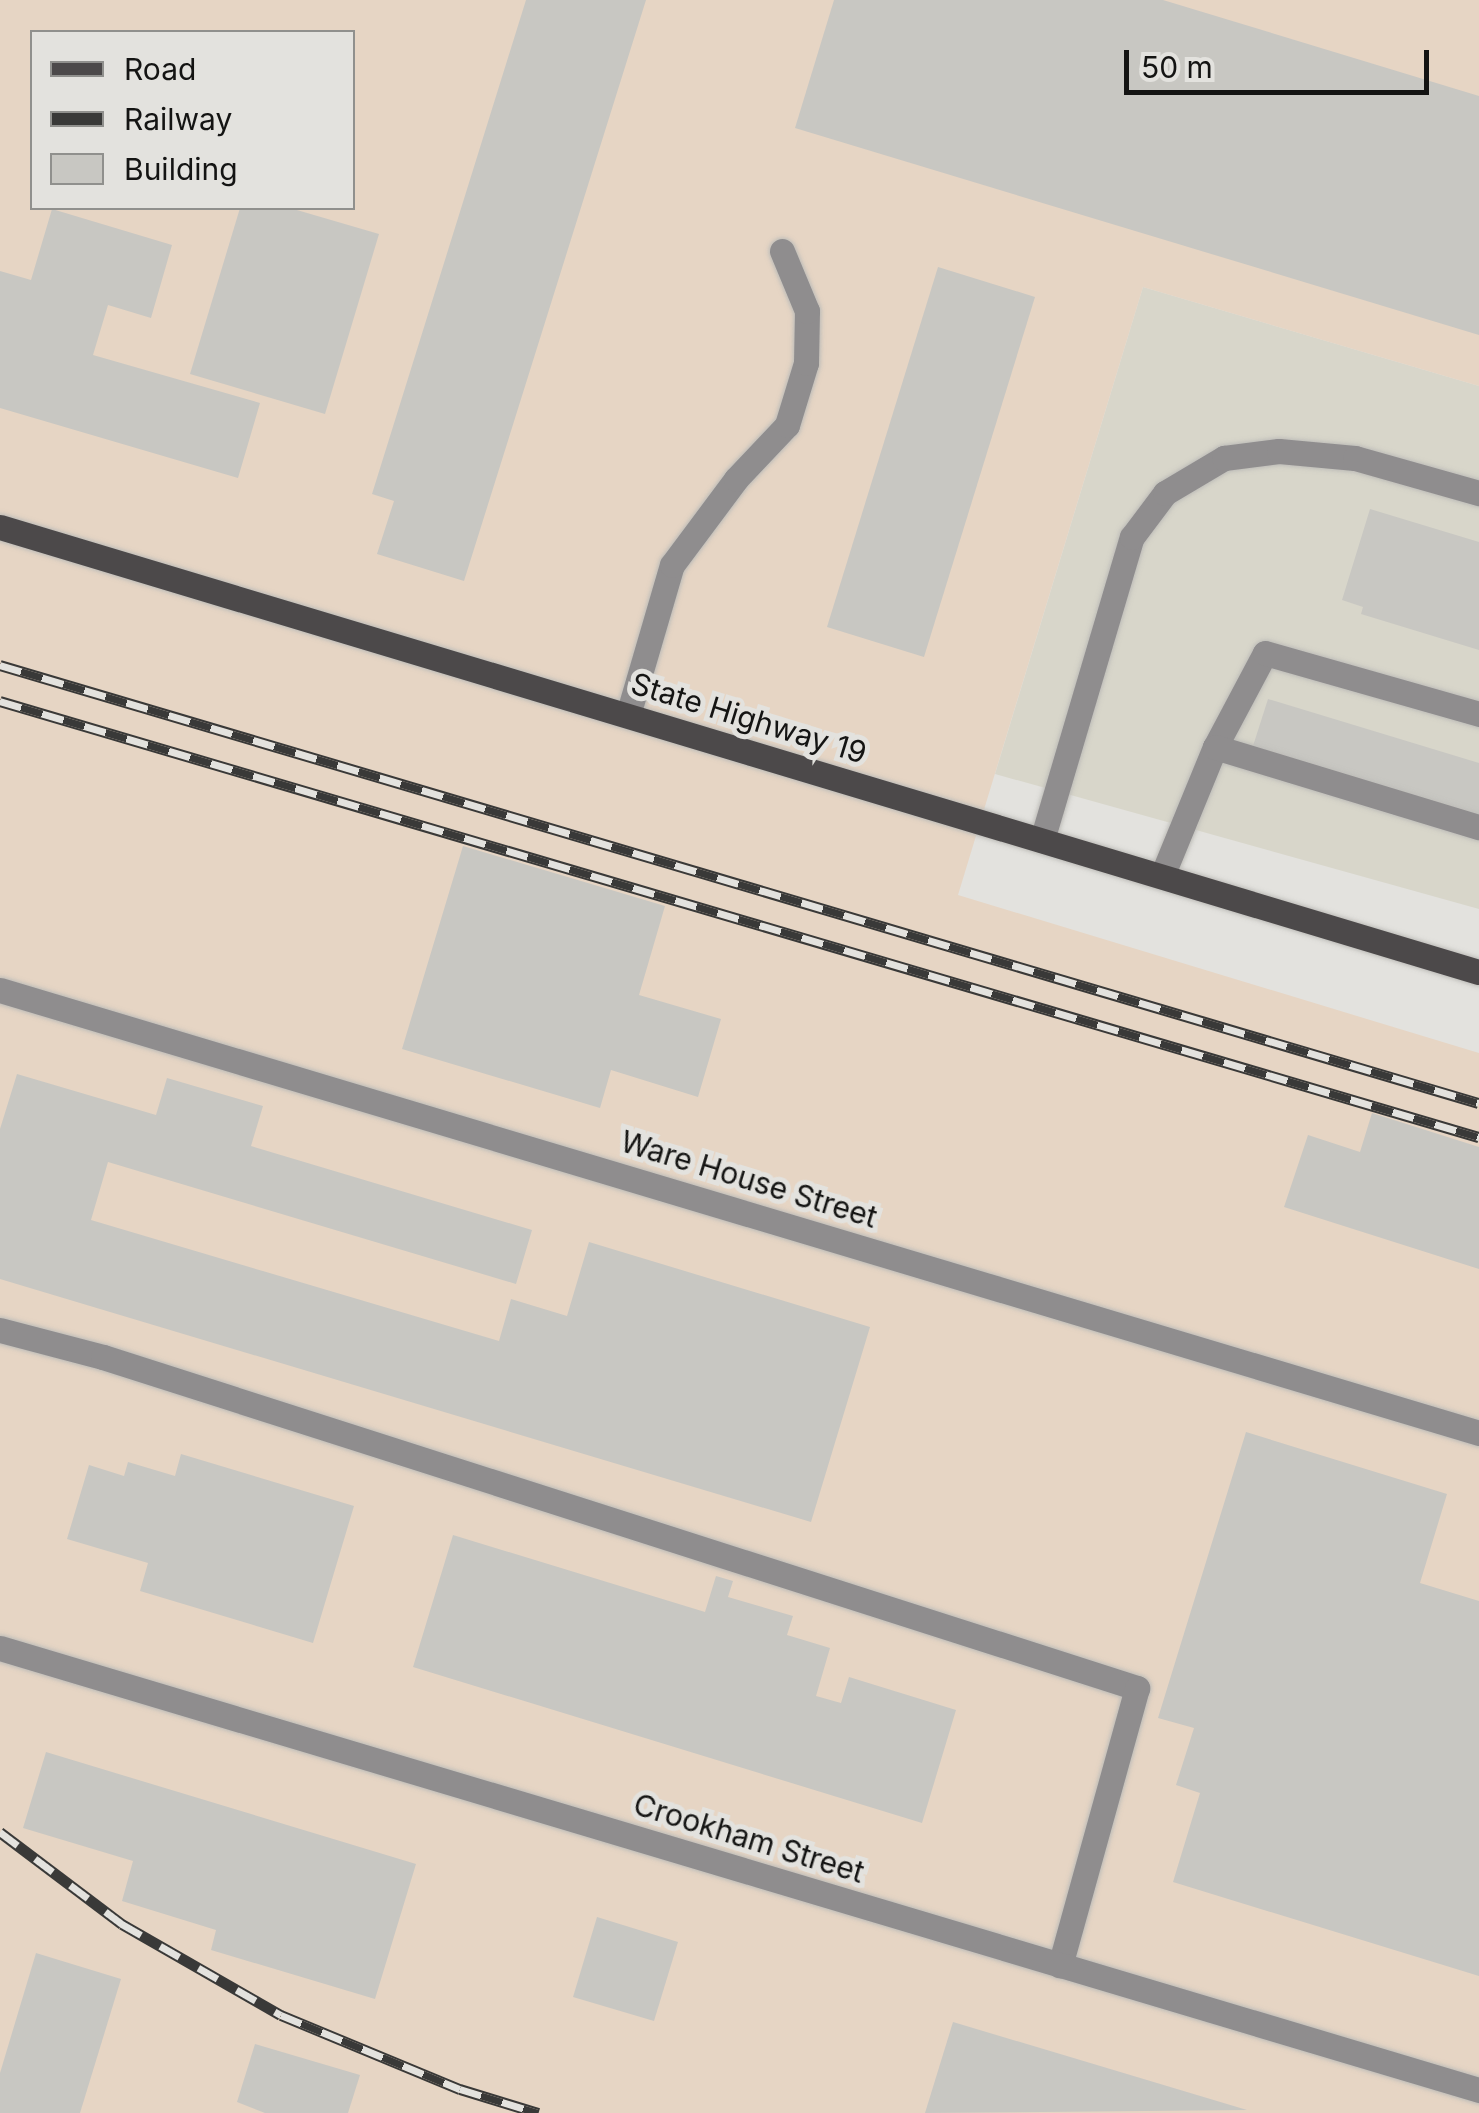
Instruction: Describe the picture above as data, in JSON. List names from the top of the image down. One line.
{"streets":{"main road":["State Highway 19"],"street":["Ware House Street","Crookham Street"]},"legend":["Road","Railway","Building"],"scale_bar":"50 m"}
